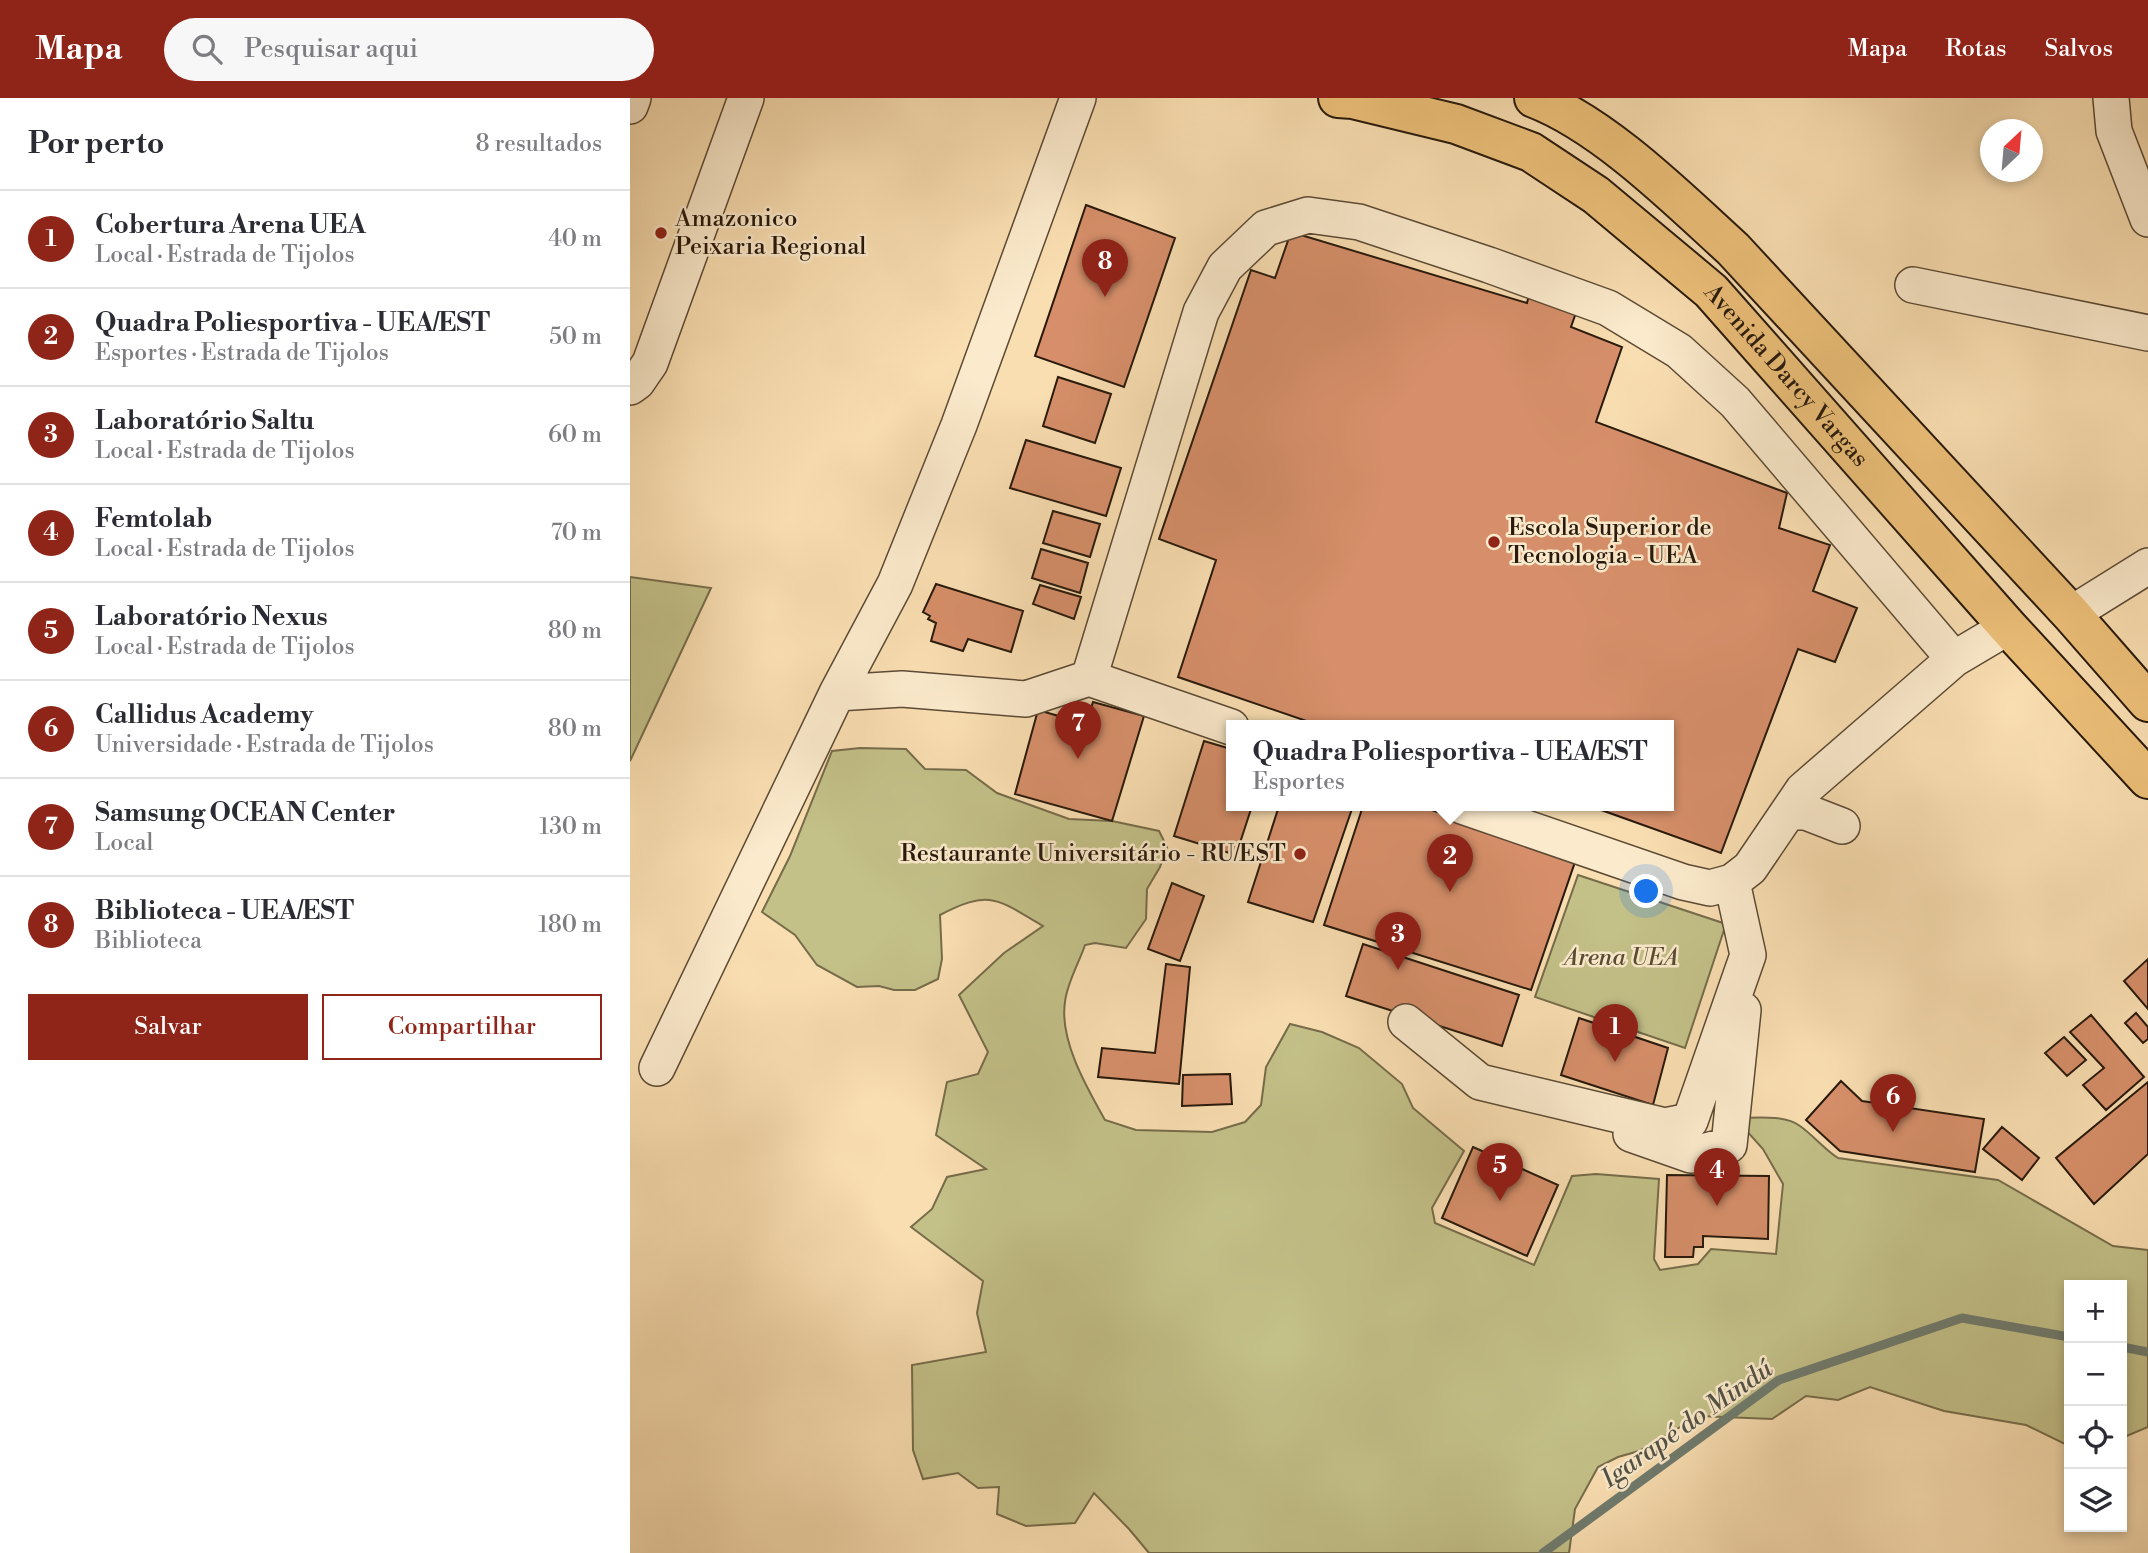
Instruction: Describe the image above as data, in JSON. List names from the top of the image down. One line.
{"streets":{"main road":["Avenida Darcy Vargas"]},"water":["Igarapé do Mindú"],"parks":["Arena UEA"],"places":["Amazonico Peixaria Regional","Escola Superior de Tecnologia - UEA","Restaurante Universitário - RU/EST"],"north":"top right","page":{"header":"Mapa","search":"Pesquisar aqui","nav":["Mapa","Rotas","Salvos"],"heading":["Por perto","8 resultados"],"list":[{"mark":"1","name":"Cobertura Arena UEA","note":"Local · Estrada de Tijolos","value":"40 m"},{"mark":"2","name":"Quadra Poliesportiva - UEA/EST","note":"Esportes · Estrada de Tijolos","value":"50 m"},{"mark":"3","name":"Laboratório Saltu","note":"Local · Estrada de Tijolos","value":"60 m"},{"mark":"4","name":"Femtolab","note":"Local · Estrada de Tijolos","value":"70 m"},{"mark":"5","name":"Laboratório Nexus","note":"Local · Estrada de Tijolos","value":"80 m"},{"mark":"6","name":"Callidus Academy","note":"Universidade · Estrada de Tijolos","value":"80 m"},{"mark":"7","name":"Samsung OCEAN Center","note":"Local","value":"130 m"},{"mark":"8","name":"Biblioteca - UEA/EST","note":"Biblioteca","value":"180 m"}],"pins":["8","7","2","3","1","6","5","4"],"popup":["Quadra Poliesportiva - UEA/EST","Esportes"],"buttons":["Salvar","Compartilhar"],"map_buttons":["+","−"]}}
